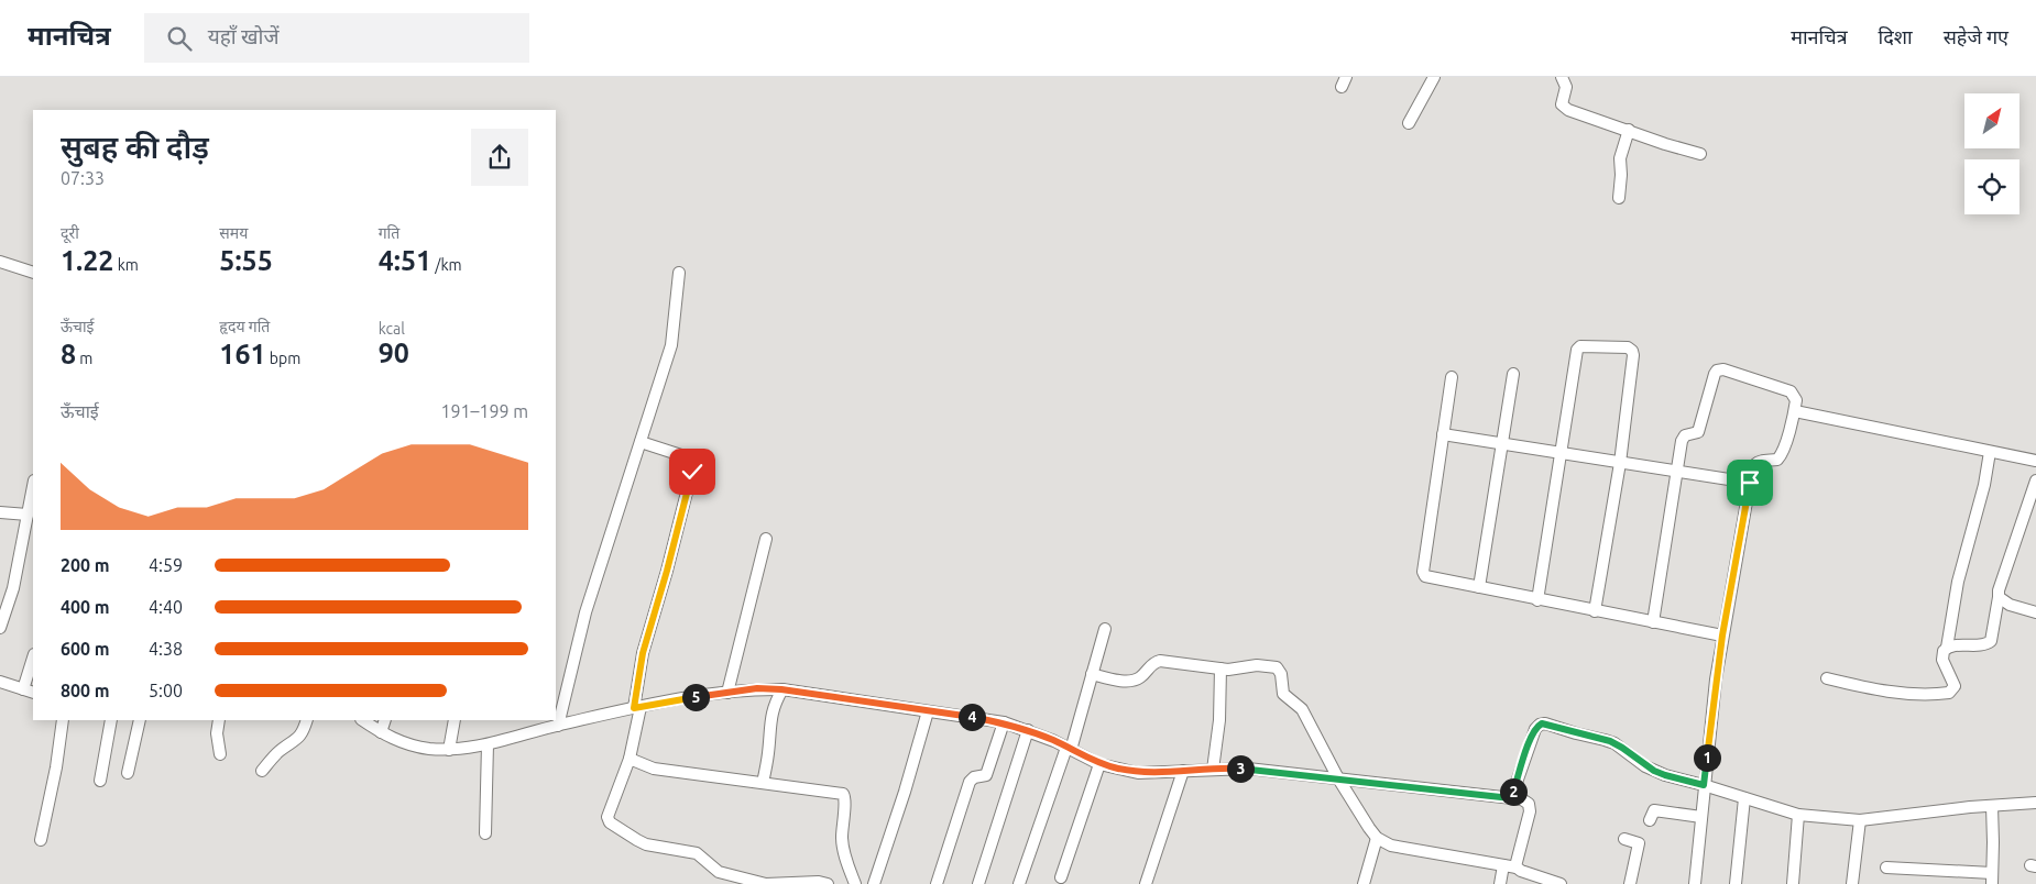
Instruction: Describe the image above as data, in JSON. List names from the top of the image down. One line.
{"north":"top right","page":{"header":"मानचित्र","search":"यहाँ खोजें","nav":["मानचित्र","दिशा","सहेजे गए"],"heading":["सुबह की दौड़","07:33"],"stats":[["दूरी","1.22 km"],["समय","5:55"],["गति","4:51 /km"],["ऊँचाई","8 m"],["हृदय गति","161 bpm"],["kcal","90"]],"chart":["ऊँचाई","191–199 m"],"list":[{"name":"200 m","note":"4:59"},{"name":"400 m","note":"4:40"},{"name":"600 m","note":"4:38"},{"name":"800 m","note":"5:00"}],"pins":["5","4","1","3","2"]}}
